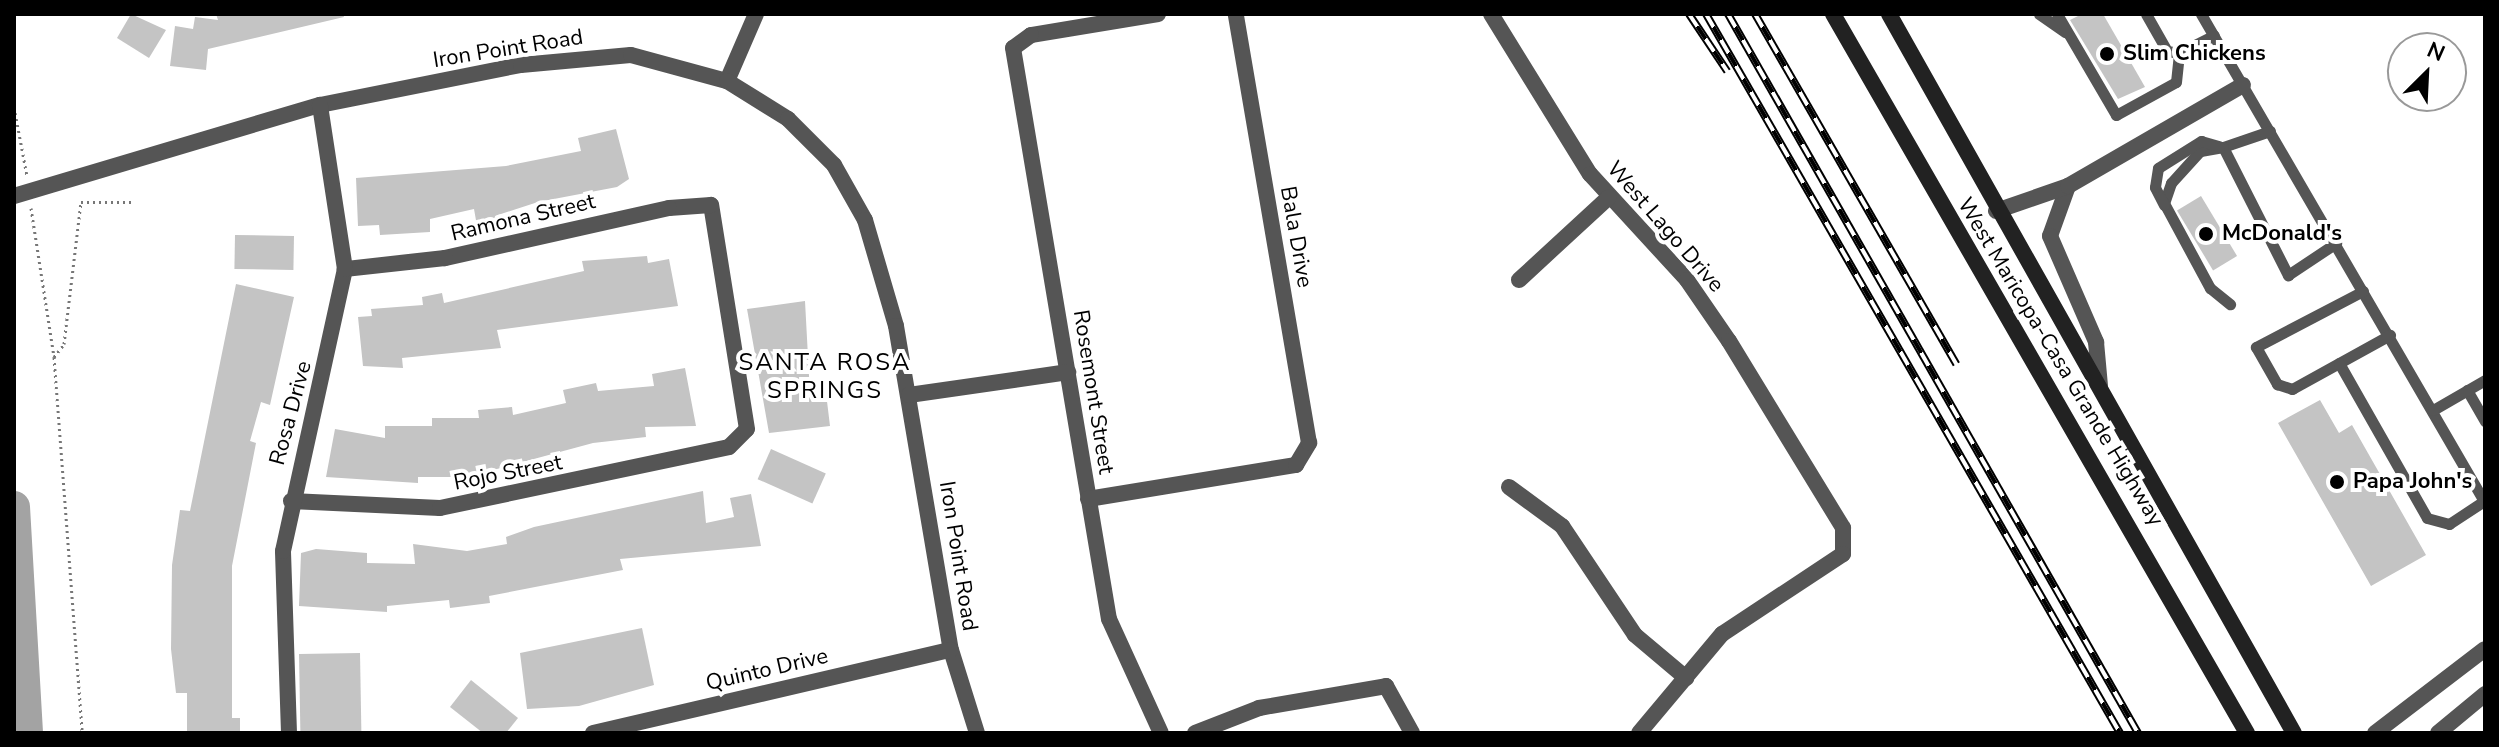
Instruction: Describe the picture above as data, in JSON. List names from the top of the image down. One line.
{"streets":{"main road":["West Maricopa-Casa Grande Highway"],"street":["Iron Point Road","Ramona Street","West Lago Drive","Bala Drive","Rosemont Street","Rosa Drive","Rojo Street","Quinto Drive"]},"crossings":[["Iron Point Road","Rosa Drive"],["Iron Point Road","Quinto Drive"],["Ramona Street","Rosa Drive"],["Ramona Street","Rojo Street"],["Bala Drive","Rosemont Street"],["Rosa Drive","Rojo Street"]],"districts":["SANTA ROSA SPRINGS"],"places":["Slim Chickens","McDonald's","Papa John's"],"north":"top right"}
